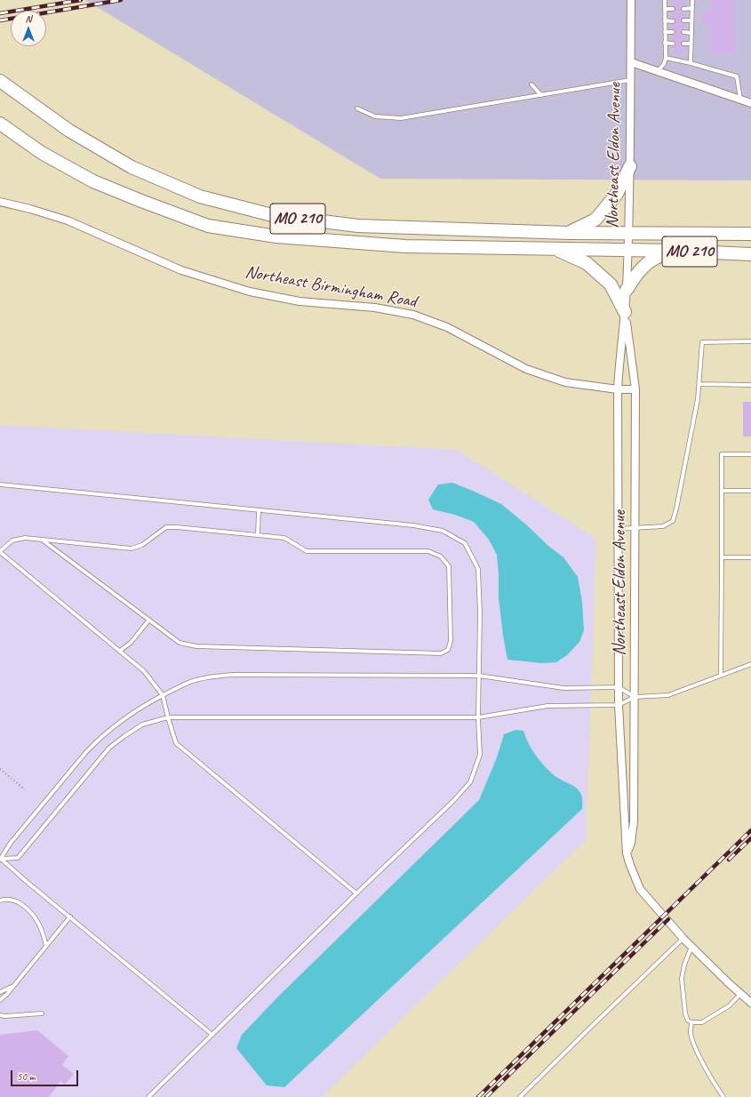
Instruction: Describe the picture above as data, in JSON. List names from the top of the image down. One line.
{"streets":{"highway":["MO 210"],"street":["Northeast Eldon Avenue","Northeast Birmingham Road"]},"crossings":[["Northeast Eldon Avenue","MO 210"],["Northeast Eldon Avenue","Northeast Birmingham Road"]],"scale_bar":"50 m","north":"top"}
